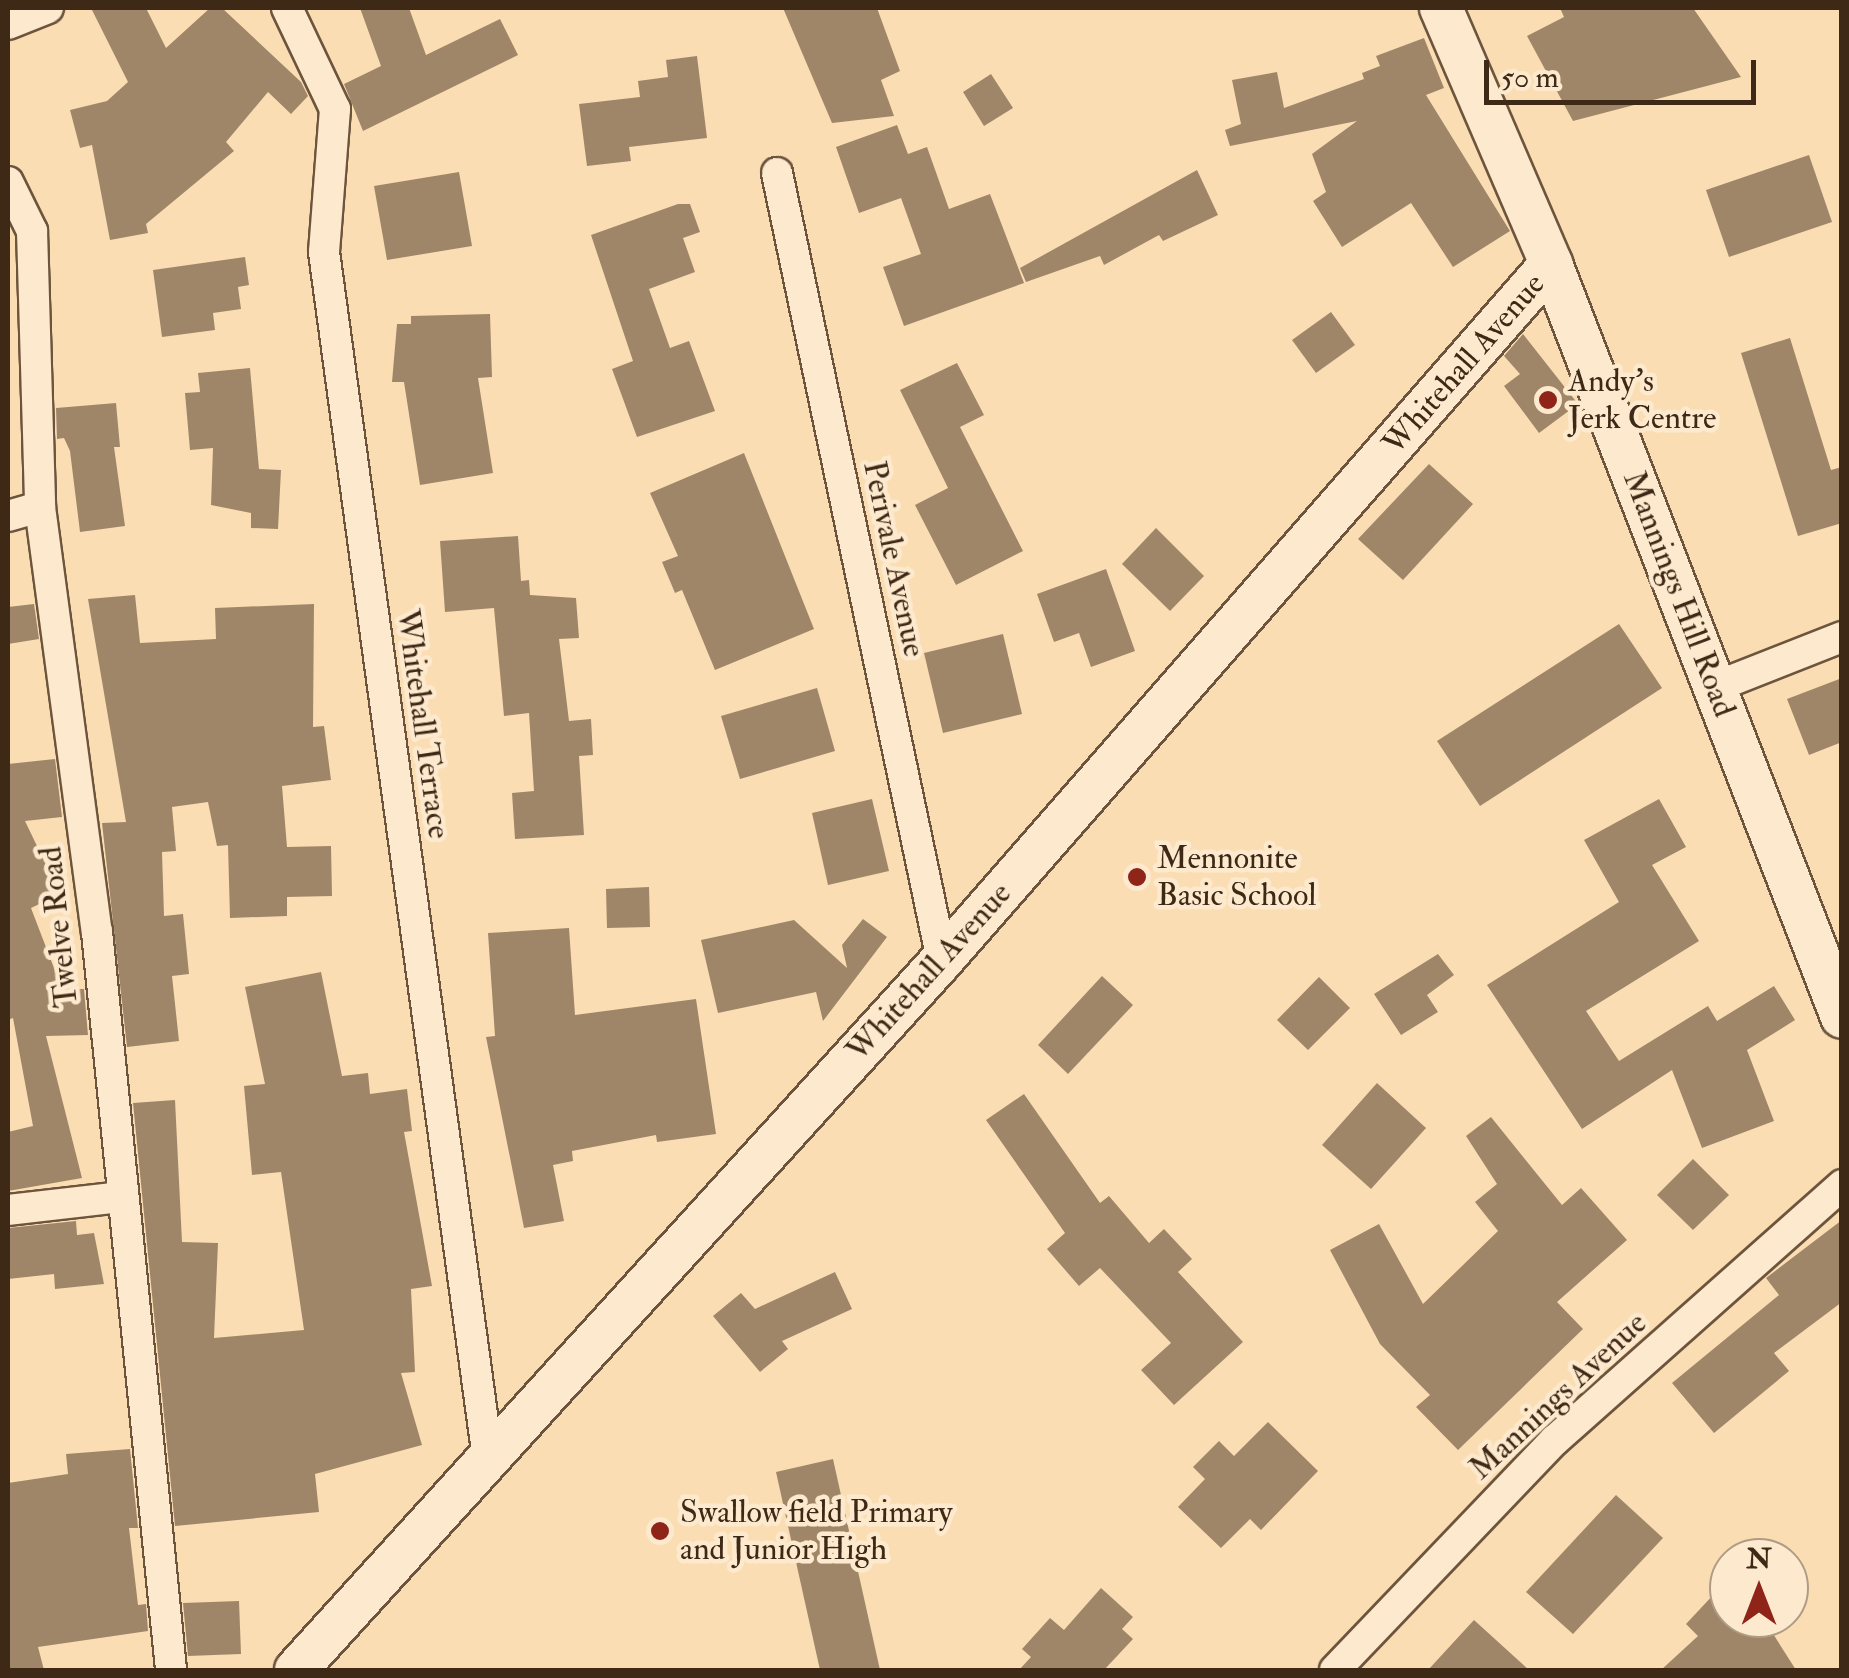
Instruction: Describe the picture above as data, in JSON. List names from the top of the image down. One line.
{"streets":{"street":["Whitehall Avenue","Perivale Avenue","Mannings Hill Road","Whitehall Terrace","Twelve Road","Mannings Avenue"]},"crossings":[["Whitehall Avenue","Perivale Avenue"],["Whitehall Avenue","Mannings Hill Road"],["Whitehall Avenue","Whitehall Terrace"]],"places":["Andy's Jerk Centre","Mennonite Basic School","Swallow field Primary and Junior High"],"scale_bar":"50 m","north":"top"}
